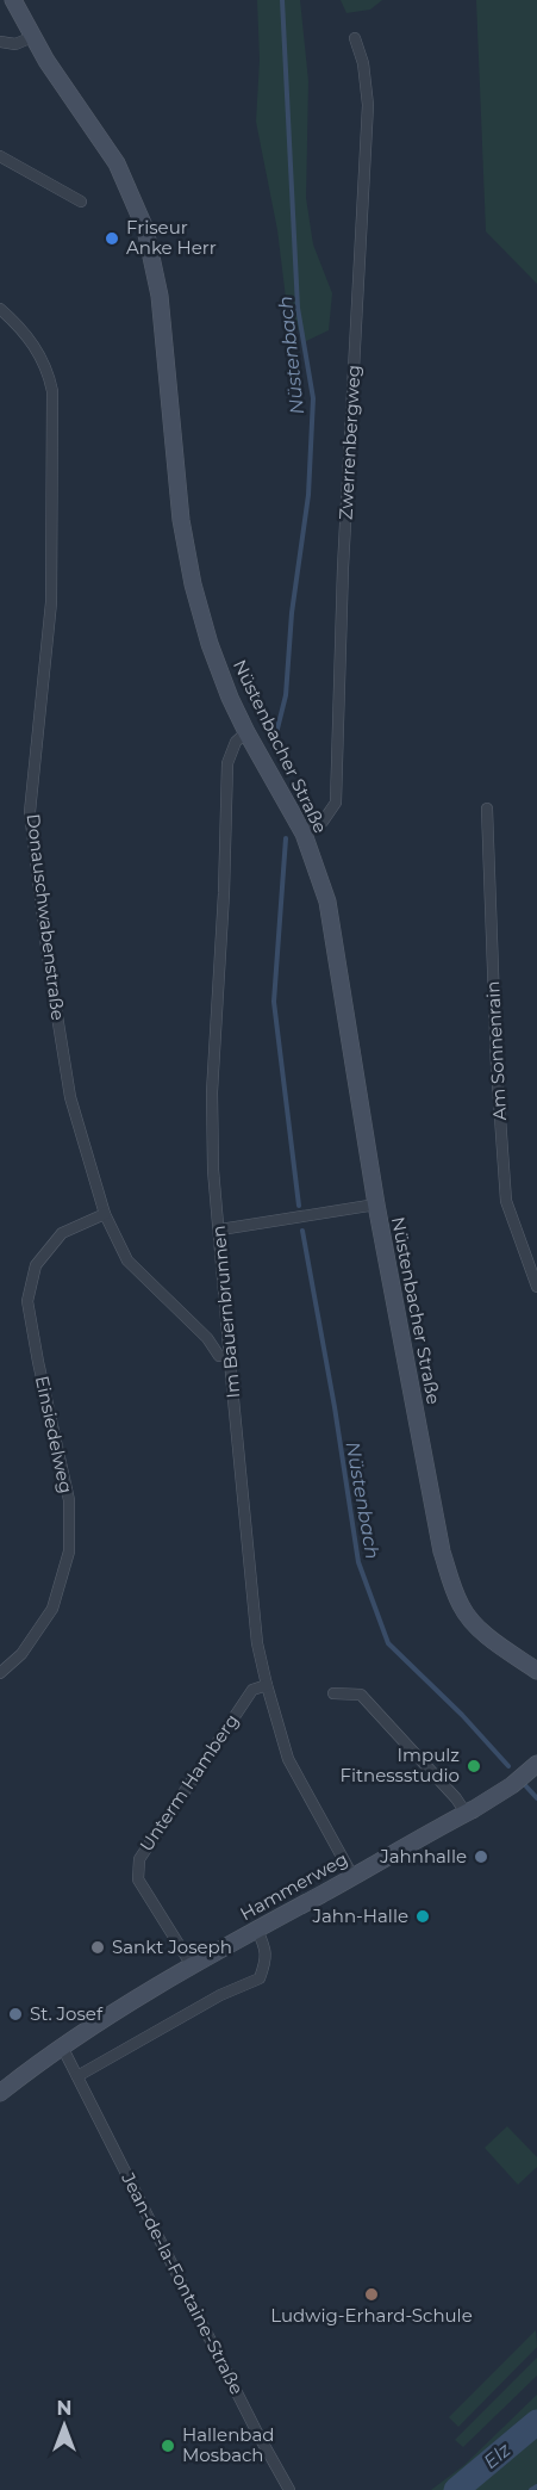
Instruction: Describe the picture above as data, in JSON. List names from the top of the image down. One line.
{"streets":{"main road":["Nüstenbacher Straße","Hammerweg"],"street":["Zwerrenbergweg","Donauschwabenstraße","Am Sonnenrain","Im Bauernbrunnen","Einsiedelweg","Unterm Hamberg","Jean-de-la-Fontaine-Straße"]},"crossings":[["Zwerrenbergweg","Nüstenbacher Straße"],["Nüstenbacher Straße","Im Bauernbrunnen"],["Donauschwabenstraße","Im Bauernbrunnen"],["Donauschwabenstraße","Einsiedelweg"],["Im Bauernbrunnen","Unterm Hamberg"],["Im Bauernbrunnen","Hammerweg"],["Unterm Hamberg","Hammerweg"],["Hammerweg","Jean-de-la-Fontaine-Straße"]],"water":["Nüstenbach","Elz"],"places":["Friseur Anke Herr","Impulz Fitnessstudio","Jahnhalle","Jahn-Halle","Sankt Joseph","St. Josef","Ludwig-Erhard-Schule","Hallenbad Mosbach"],"north":"top"}
